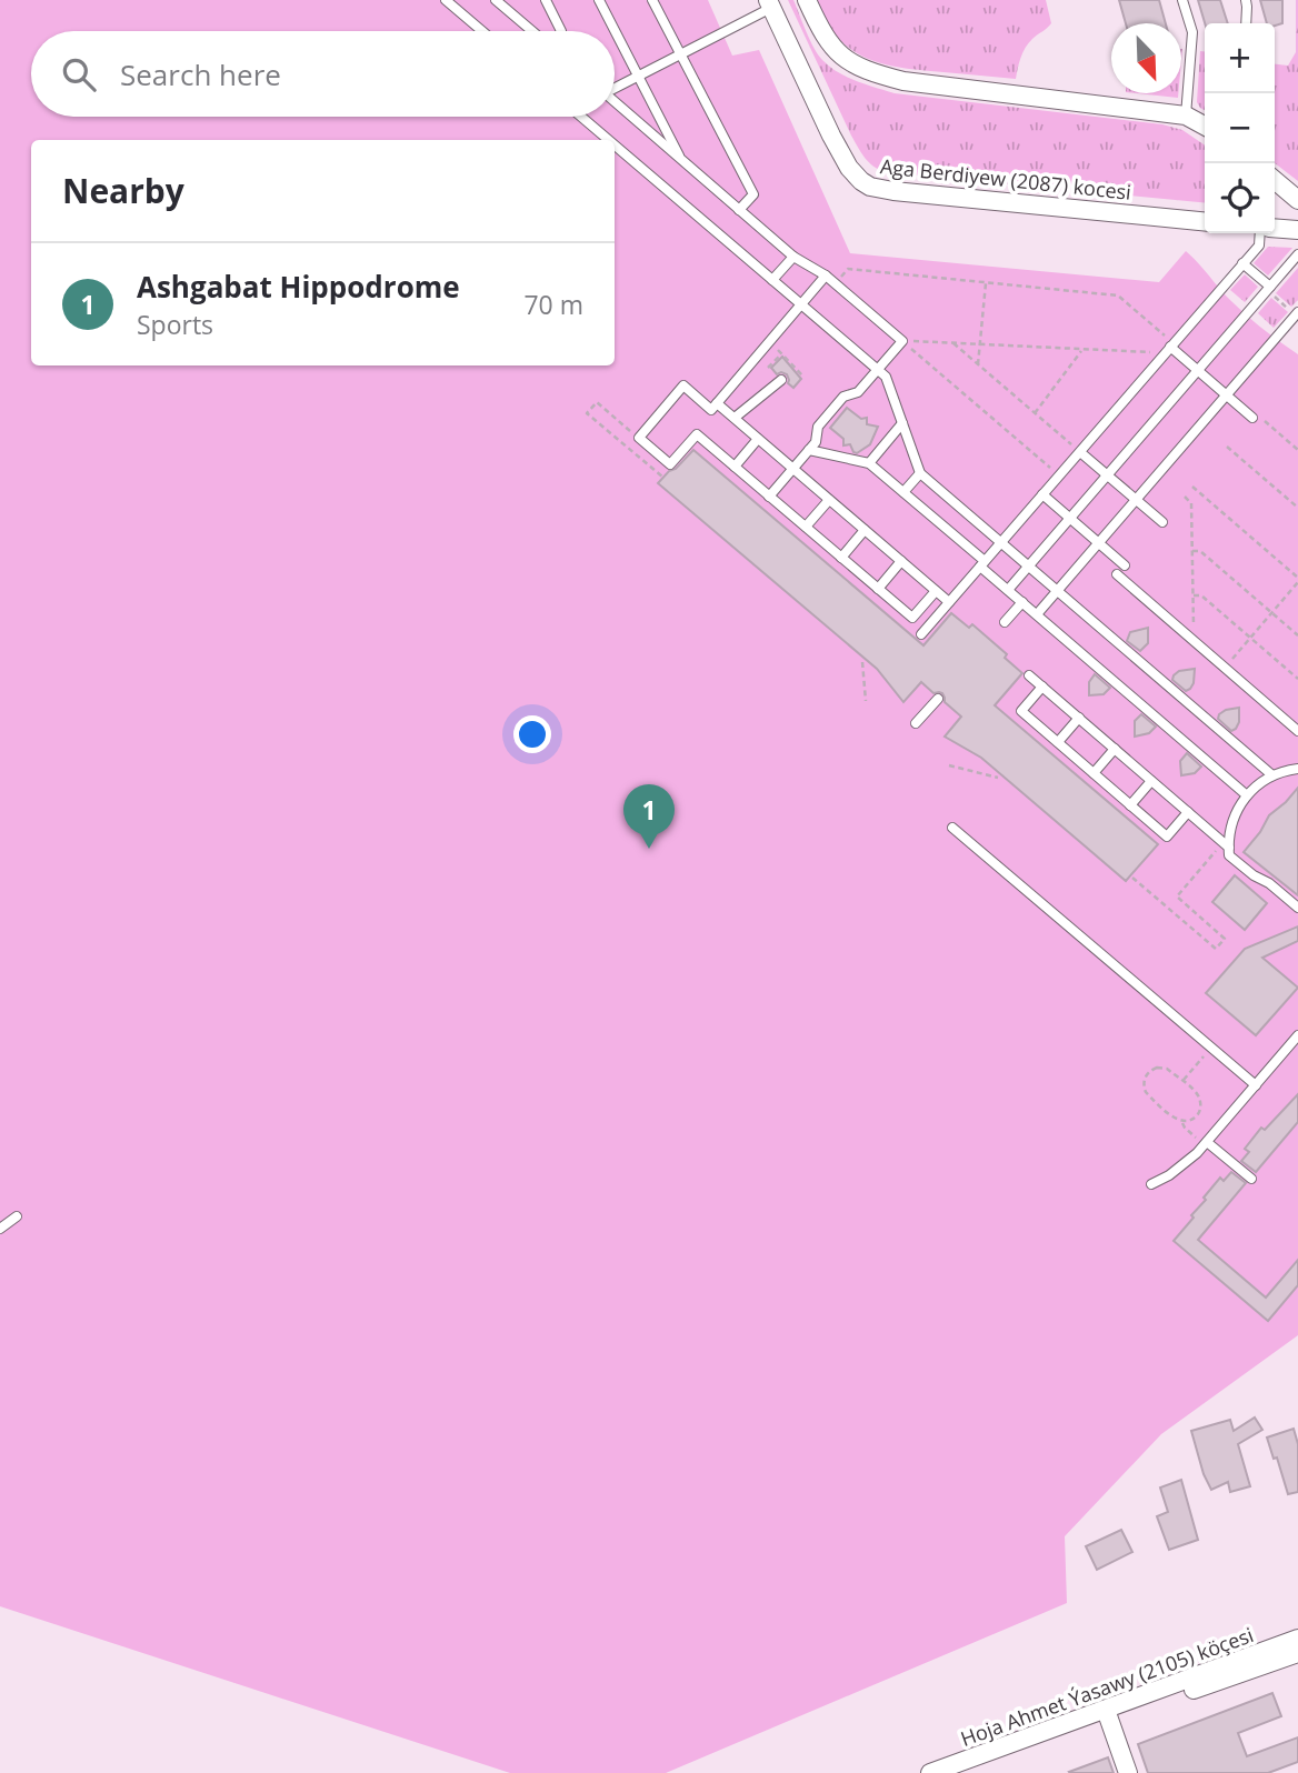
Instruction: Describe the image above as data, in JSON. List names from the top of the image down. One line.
{"streets":{"street":["Aga Berdiyew (2087) kocesi","Hoja Ahmet Ýasawy (2105) köçesi"]},"north":"bottom right","page":{"map_buttons":["+","−"],"search":"Search here","heading":"Nearby","list":[{"mark":"1","name":"Ashgabat Hippodrome","note":"Sports","value":"70 m"}],"pins":"1"}}
